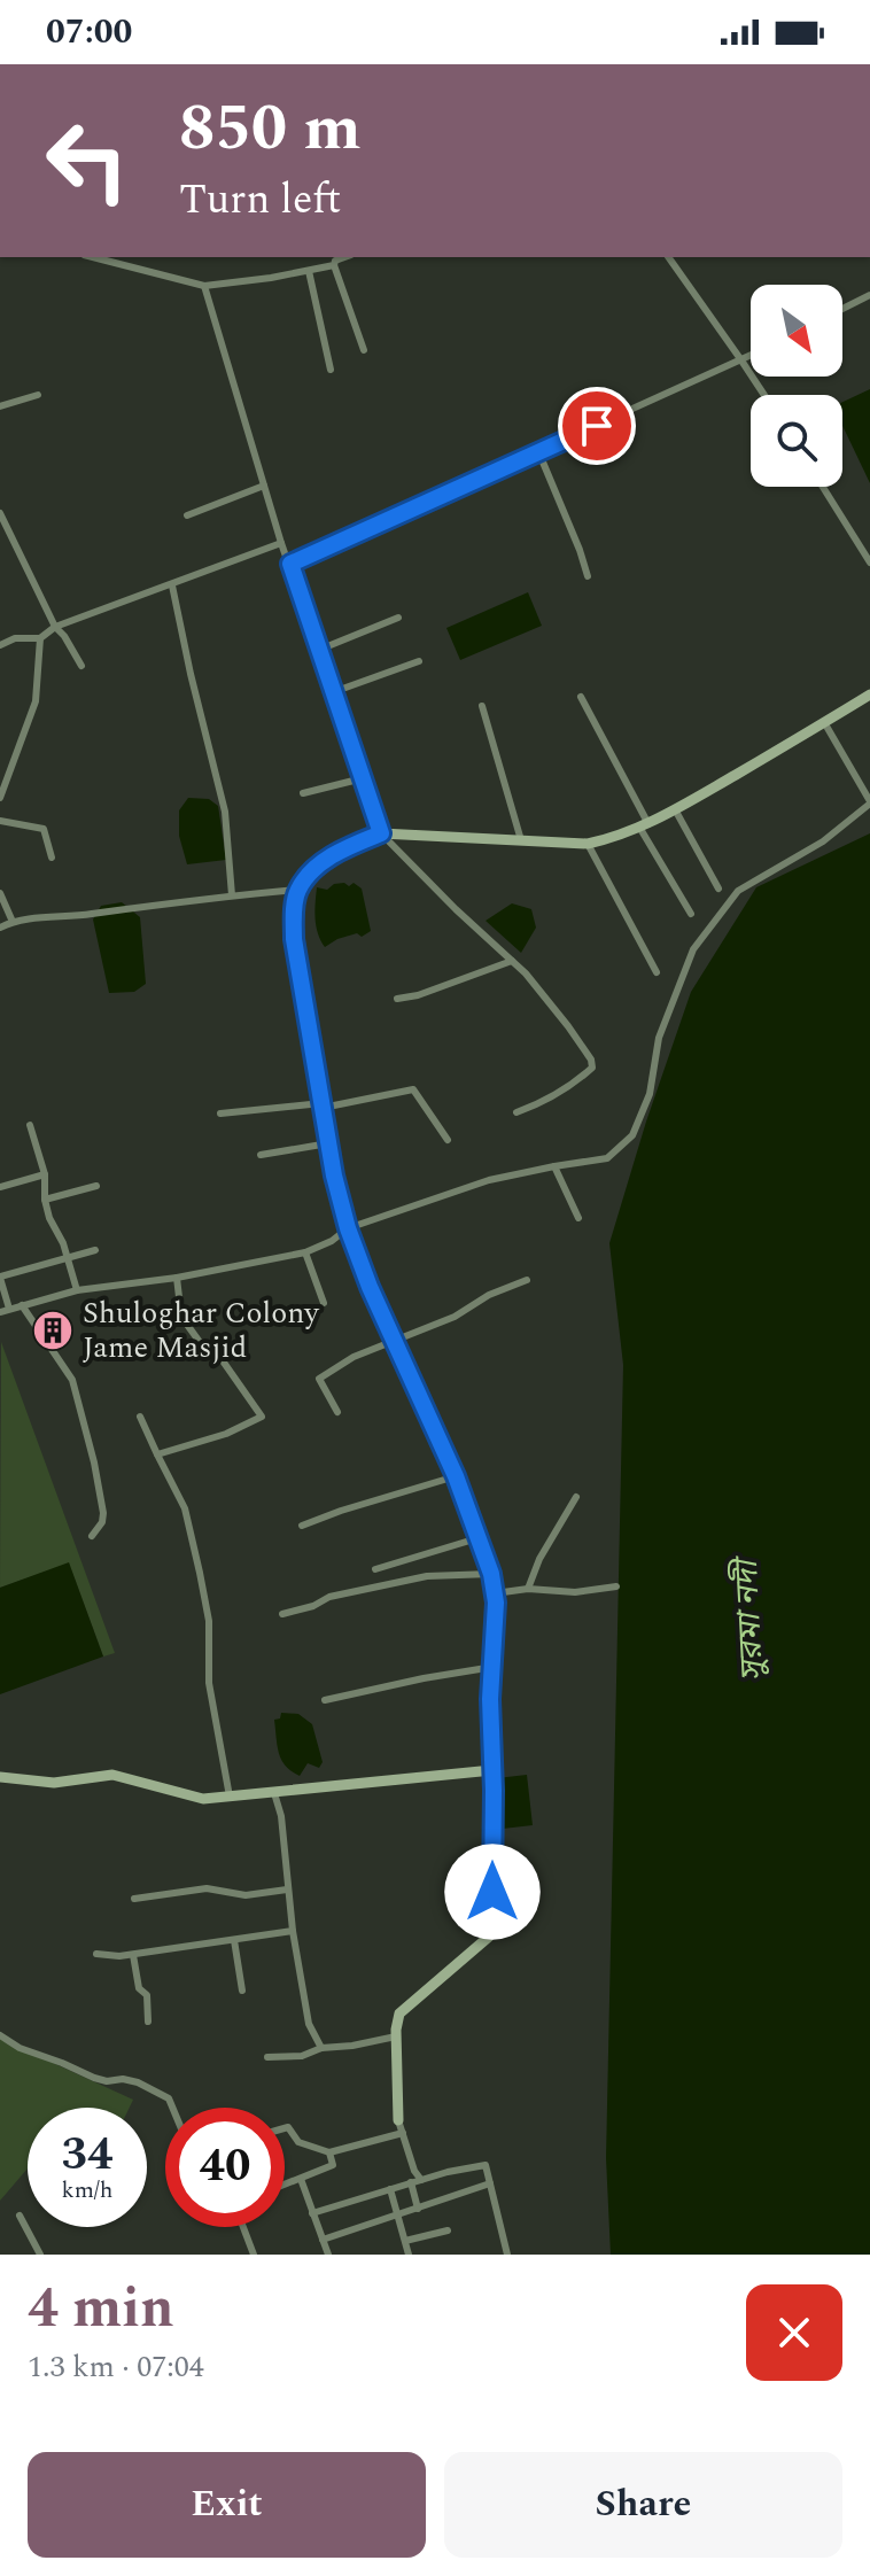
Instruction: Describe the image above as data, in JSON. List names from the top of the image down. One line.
{"water":["সুরমা নদী"],"places":{"building":["Shuloghar Colony Jame Masjid"]},"north":"bottom right","page":{"status":"07:00","turn":["850 m","Turn left"],"speed":"34 km/h","limit":"40","heading":["4 min","1.3 km · 07:04"],"buttons":["Exit","Share"]}}
